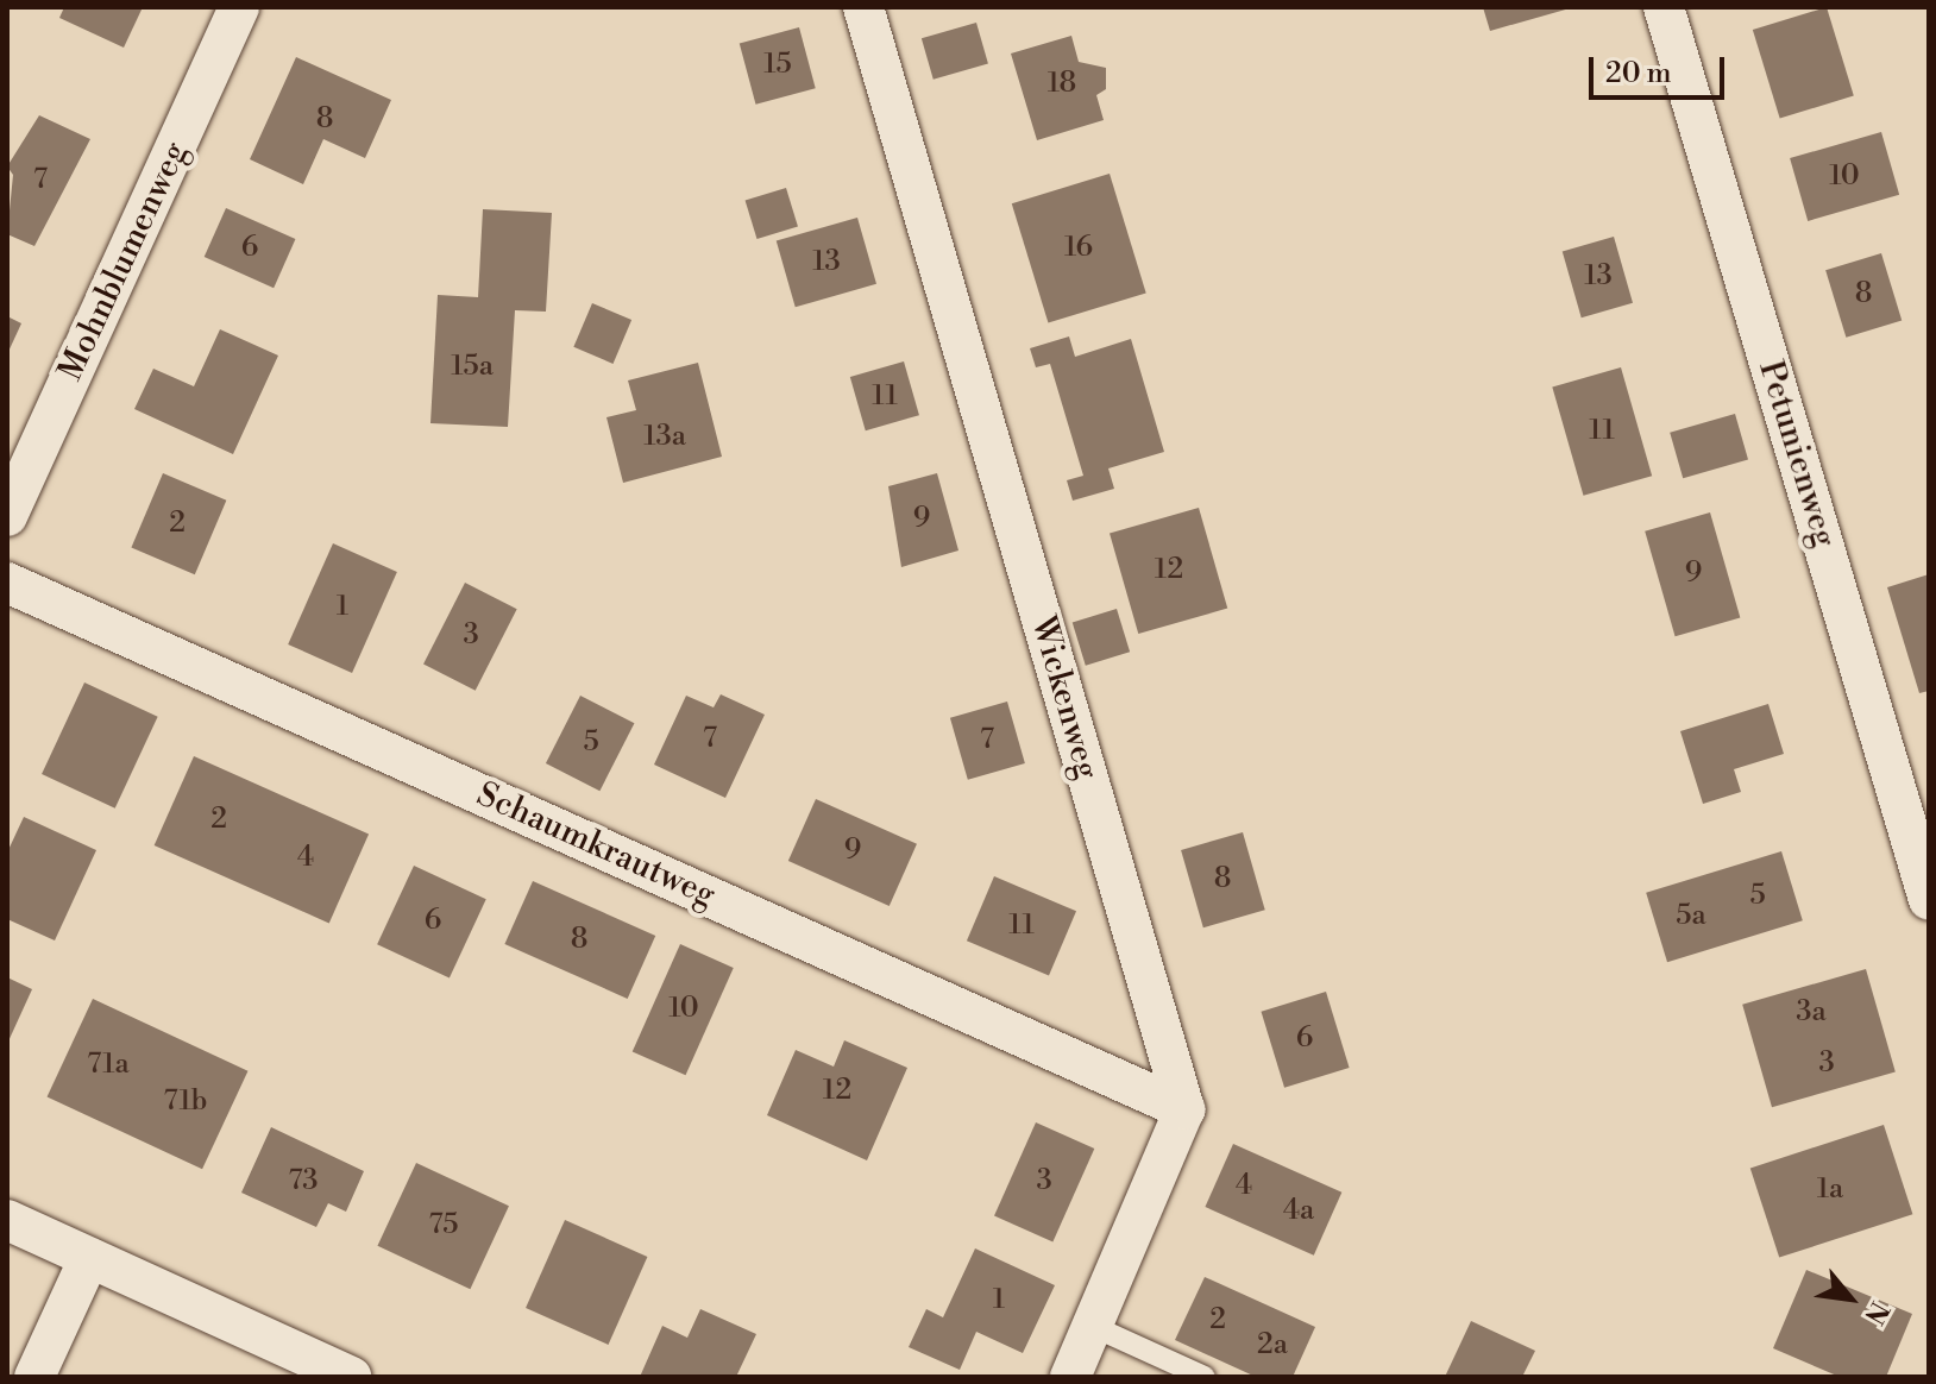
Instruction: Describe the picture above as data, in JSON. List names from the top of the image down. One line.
{"streets":{"street":["Mohnblumenweg","Petunienweg","Wickenweg","Schaumkrautweg"]},"crossings":[["Wickenweg","Schaumkrautweg"]],"house_numbers":["15","18","8","10","7","6","16","13","13","8","15a","11","11","13a","9","2","12","9","1","3","7","7","5","2","9","4","8","5","5a","6","11","8","10","3a","6","3","71a","12","71b","73","3","4","1a","4a","75","1","2","2a"],"scale_bar":"20 m","north":"bottom right"}
